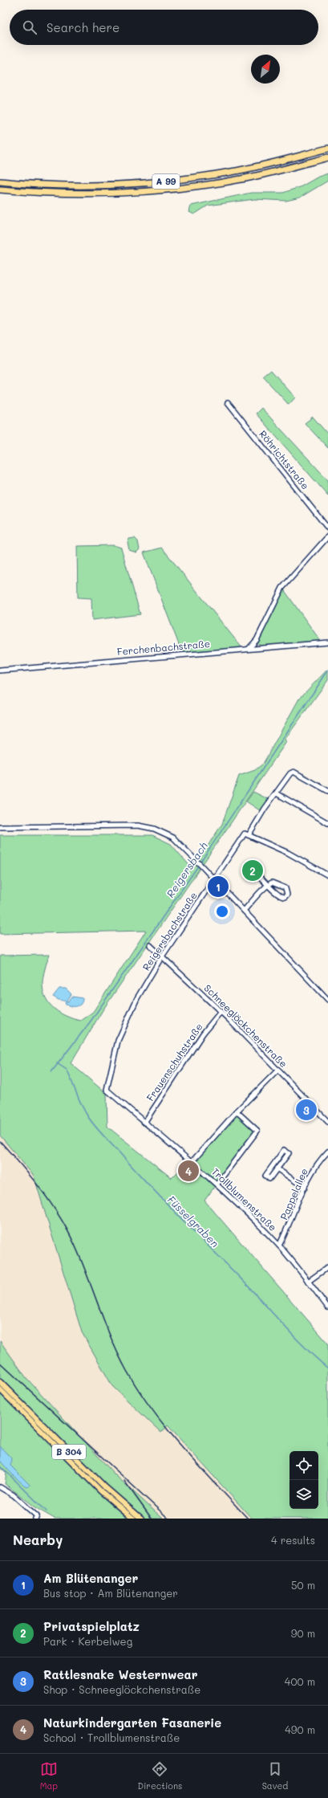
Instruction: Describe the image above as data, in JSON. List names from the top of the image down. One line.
{"streets":{"highway":["A 99"],"main road":["B 304"],"street":["Röhrichtstraße","Ferchenbachstraße","Reigersbachstraße","Schneeglöckchenstraße","Frauenschuhstraße","Pappelallee","Trollblumenstraße"]},"crossings":[["Reigersbachstraße","Schneeglöckchenstraße"],["Reigersbachstraße","Trollblumenstraße"],["Schneeglöckchenstraße","Frauenschuhstraße"],["Frauenschuhstraße","Trollblumenstraße"],["Pappelallee","Trollblumenstraße"]],"water":["Reigersbach","Füsselgraben"],"north":"top right","page":{"search":"Search here","pins":["2","1","3","4"],"heading":["Nearby","4 results"],"list":[{"mark":"1","name":"Am Blütenanger","note":"Bus stop · Am Blütenanger","value":"50 m"},{"mark":"2","name":"Privatspielplatz","note":"Park · Kerbelweg","value":"90 m"},{"mark":"3","name":"Rattlesnake Westernwear","note":"Shop · Schneeglöckchenstraße","value":"400 m"},{"mark":"4","name":"Naturkindergarten Fasanerie","note":"School · Trollblumenstraße","value":"490 m"}],"nav":["Map","Directions","Saved"]}}
